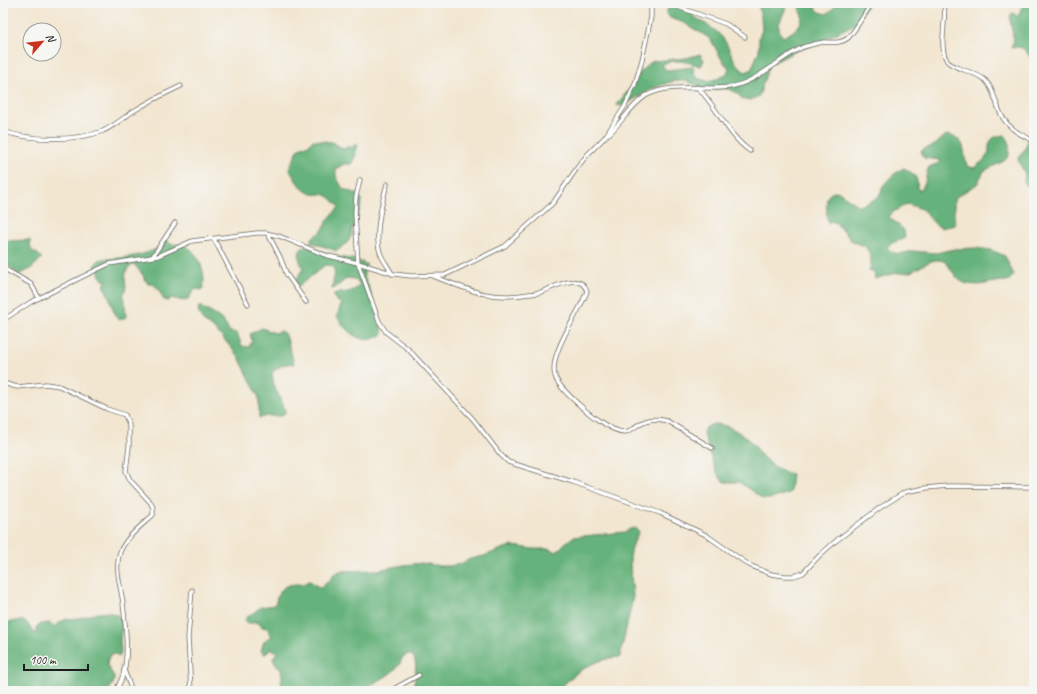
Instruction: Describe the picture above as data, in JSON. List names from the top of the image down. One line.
{"scale_bar":"100 m","north":"top right"}
